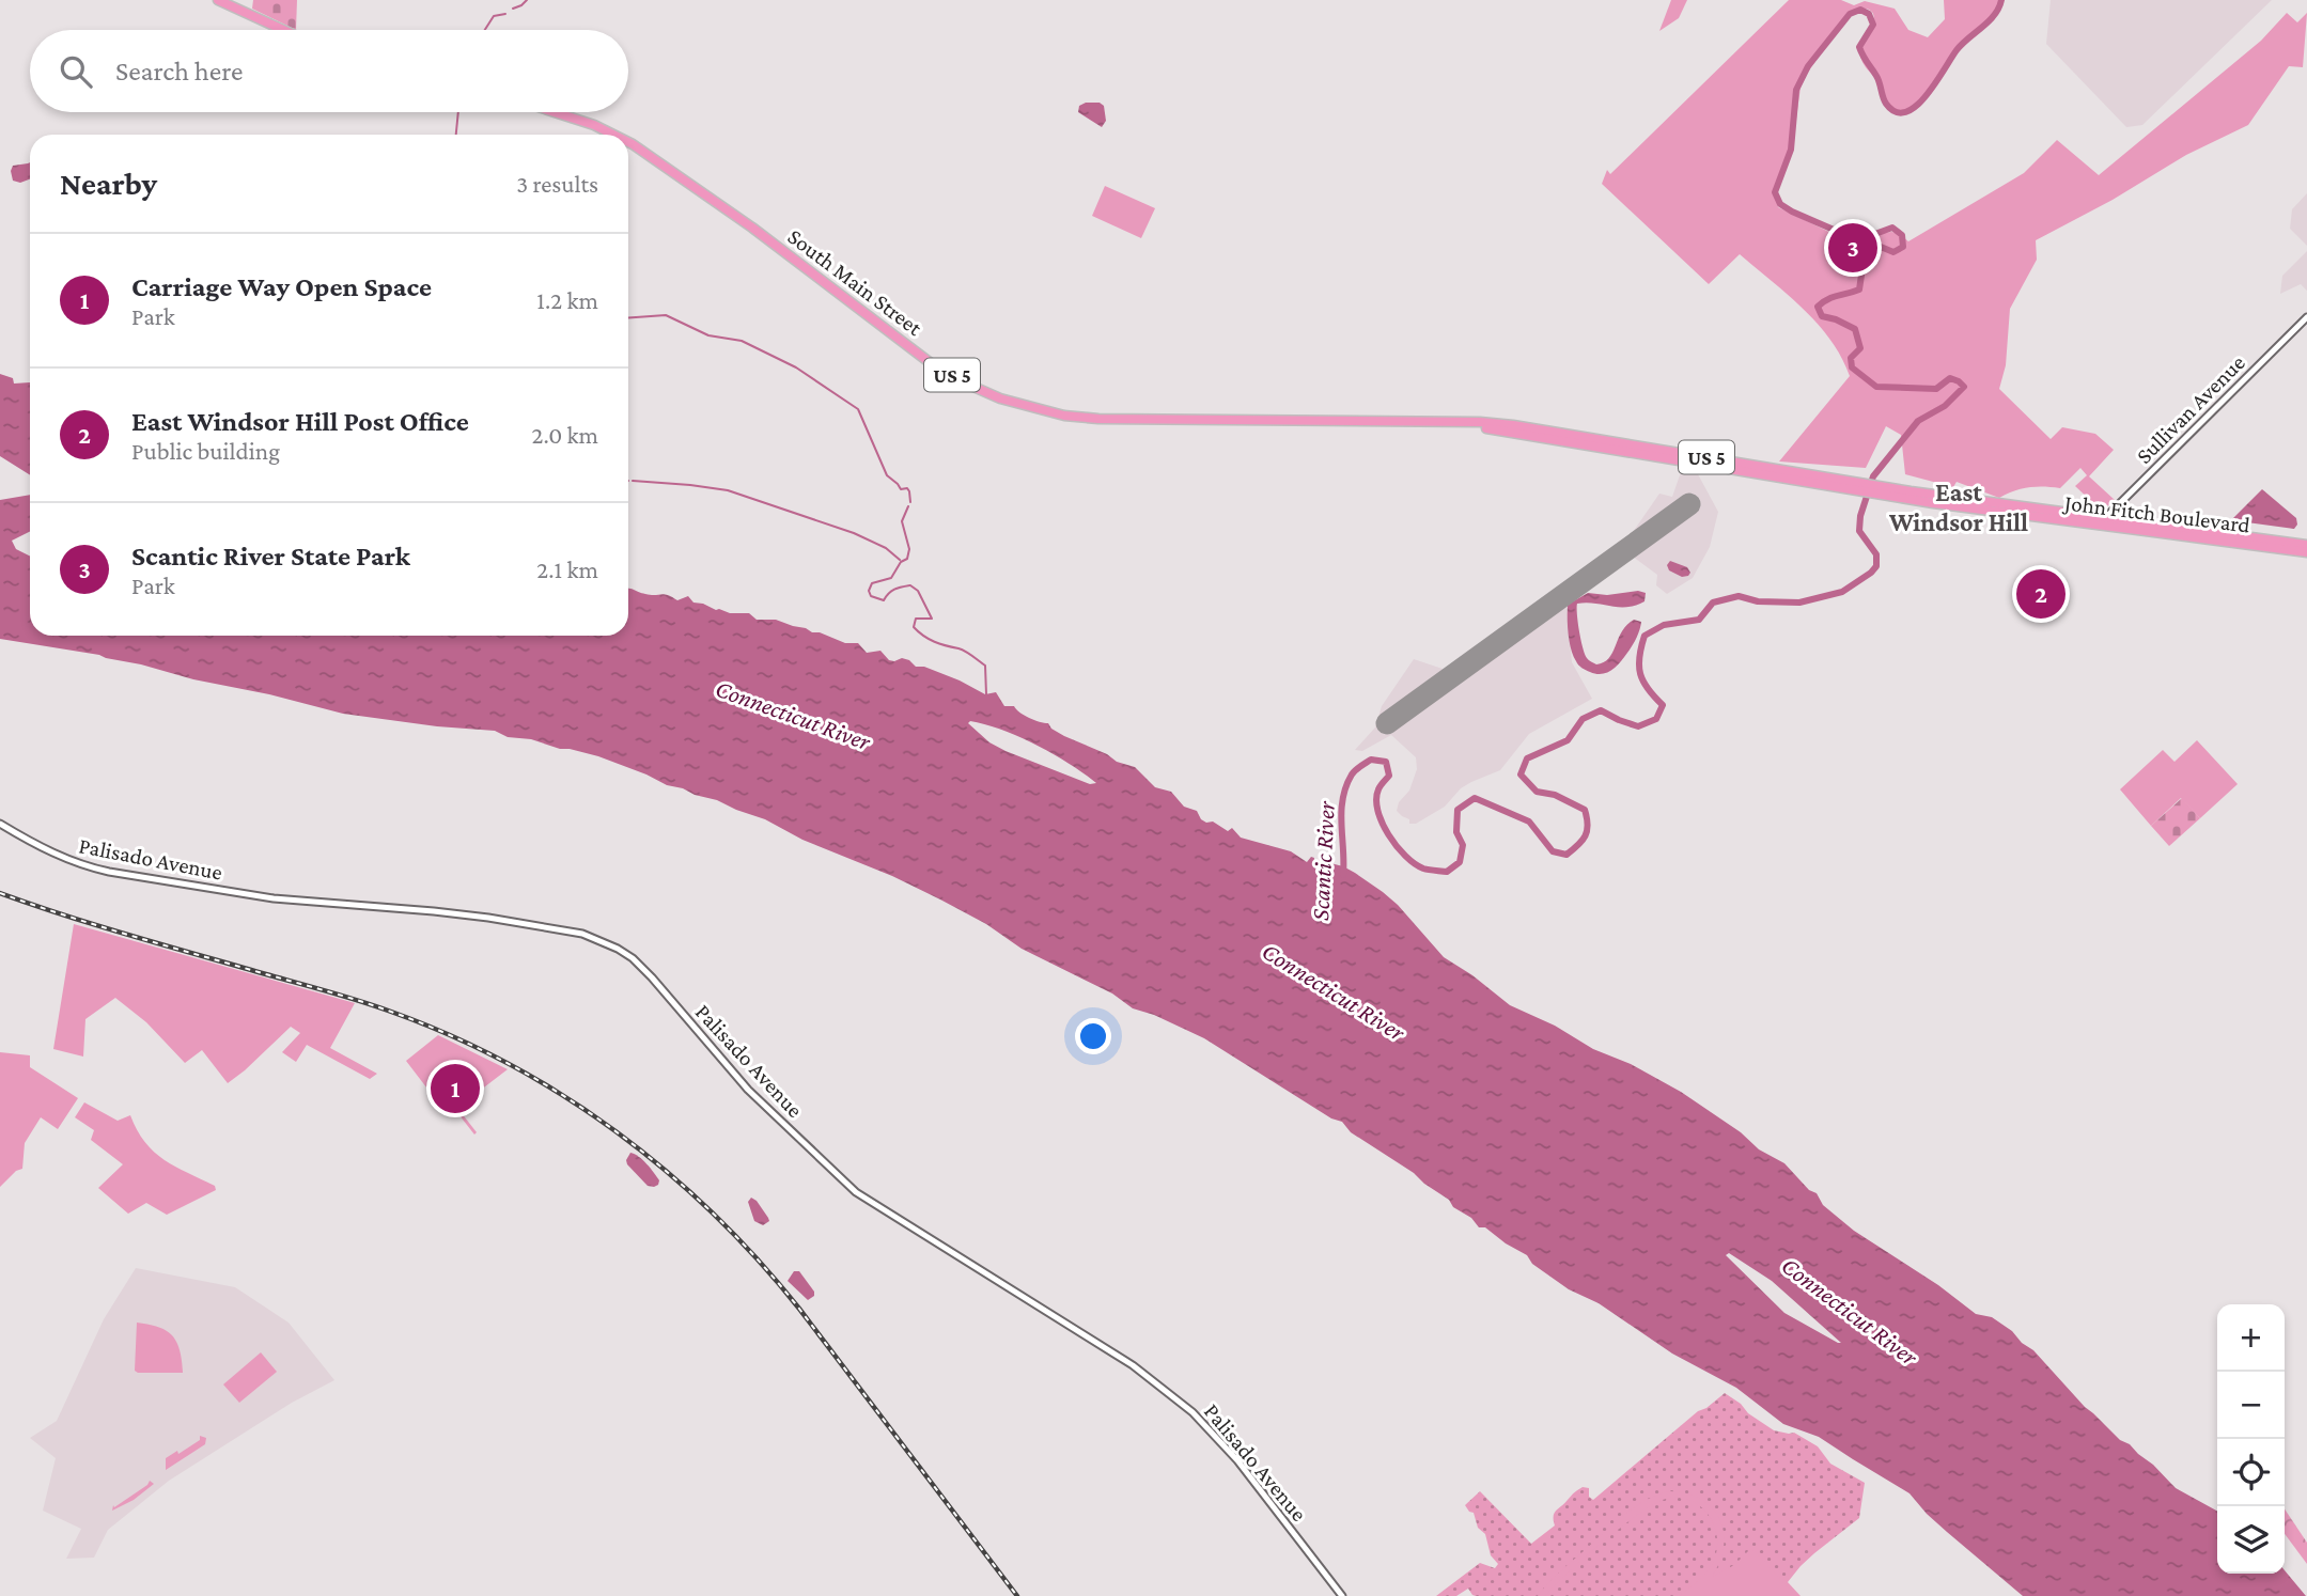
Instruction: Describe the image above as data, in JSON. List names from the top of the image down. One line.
{"streets":{"highway":["South Main Street","US 5","John Fitch Boulevard"],"main road":["Sullivan Avenue","Palisado Avenue"]},"crossings":[["South Main Street","John Fitch Boulevard"],["Sullivan Avenue","John Fitch Boulevard"]],"districts":["East Windsor Hill"],"water":["Connecticut River","Scantic River"],"page":{"search":"Search here","heading":["Nearby","3 results"],"pins":["3","2","1"],"list":[{"mark":"1","name":"Carriage Way Open Space","note":"Park","value":"1.2 km"},{"mark":"2","name":"East Windsor Hill Post Office","note":"Public building","value":"2.0 km"},{"mark":"3","name":"Scantic River State Park","note":"Park","value":"2.1 km"}],"map_buttons":["+","−"]}}
